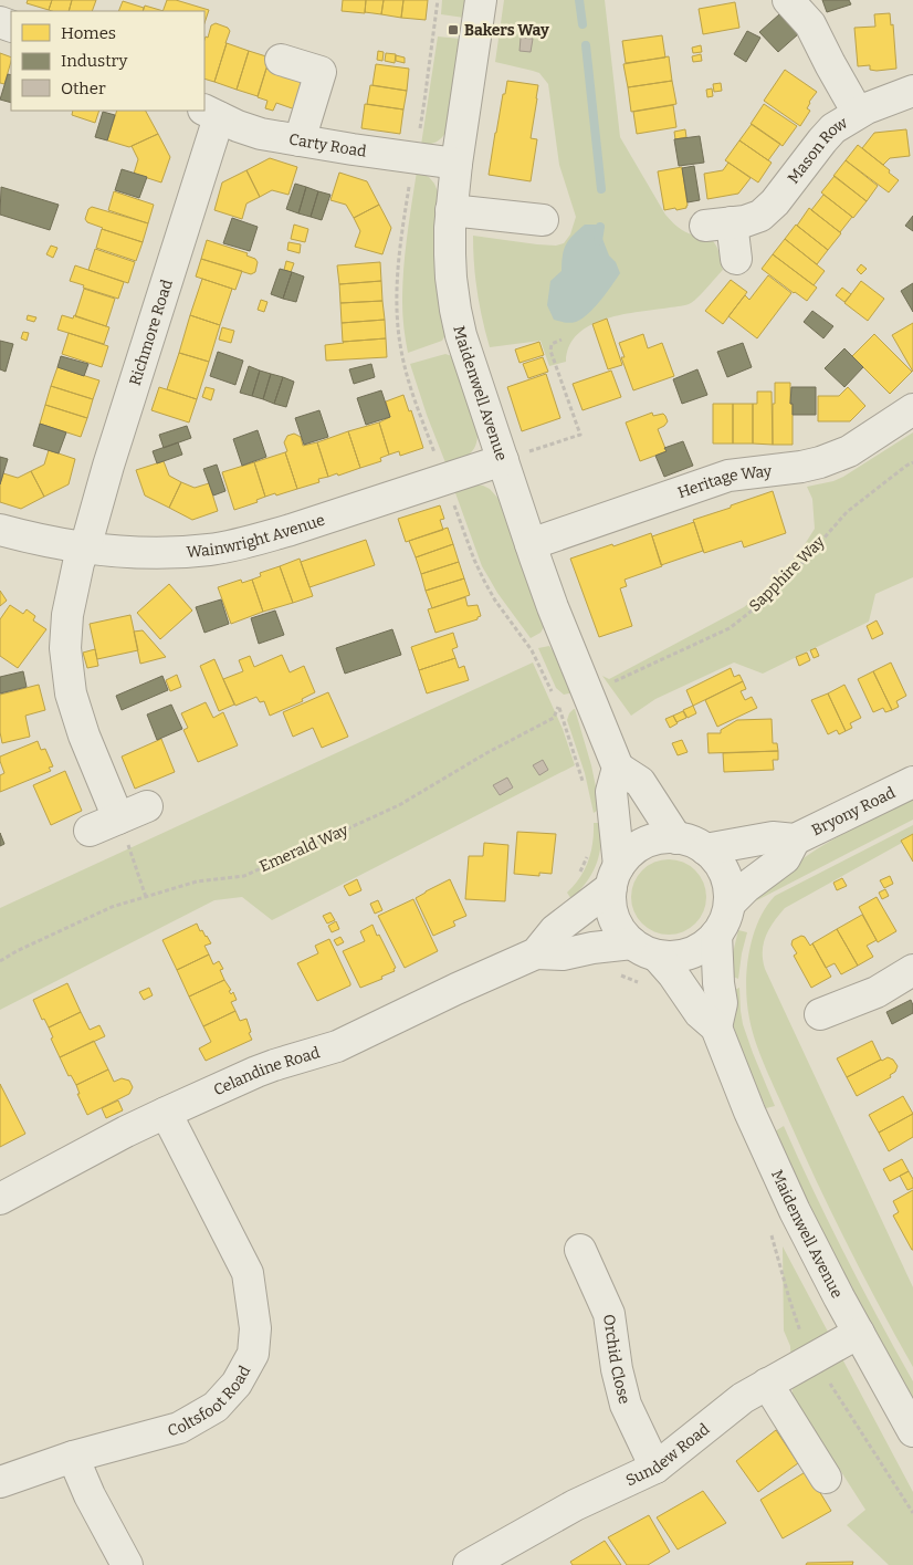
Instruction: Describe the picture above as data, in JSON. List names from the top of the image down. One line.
{"streets":{"street":["Carty Road","Mason Row","Richmore Road","Maidenwell Avenue","Heritage Way","Wainwright Avenue","Bryony Road","Celandine Road","Orchid Close","Coltsfoot Road","Sundew Road"],"path":["Sapphire Way","Emerald Way"]},"crossings":[["Carty Road","Richmore Road"],["Carty Road","Maidenwell Avenue"],["Richmore Road","Wainwright Avenue"],["Maidenwell Avenue","Heritage Way"],["Maidenwell Avenue","Wainwright Avenue"],["Maidenwell Avenue","Sapphire Way"],["Maidenwell Avenue","Bryony Road"],["Maidenwell Avenue","Emerald Way"],["Maidenwell Avenue","Celandine Road"],["Maidenwell Avenue","Sundew Road"],["Sapphire Way","Emerald Way"],["Bryony Road","Celandine Road"],["Celandine Road","Coltsfoot Road"],["Orchid Close","Sundew Road"]],"places":{"transit":["Bakers Way"]},"legend":["Homes","Industry","Other"]}
